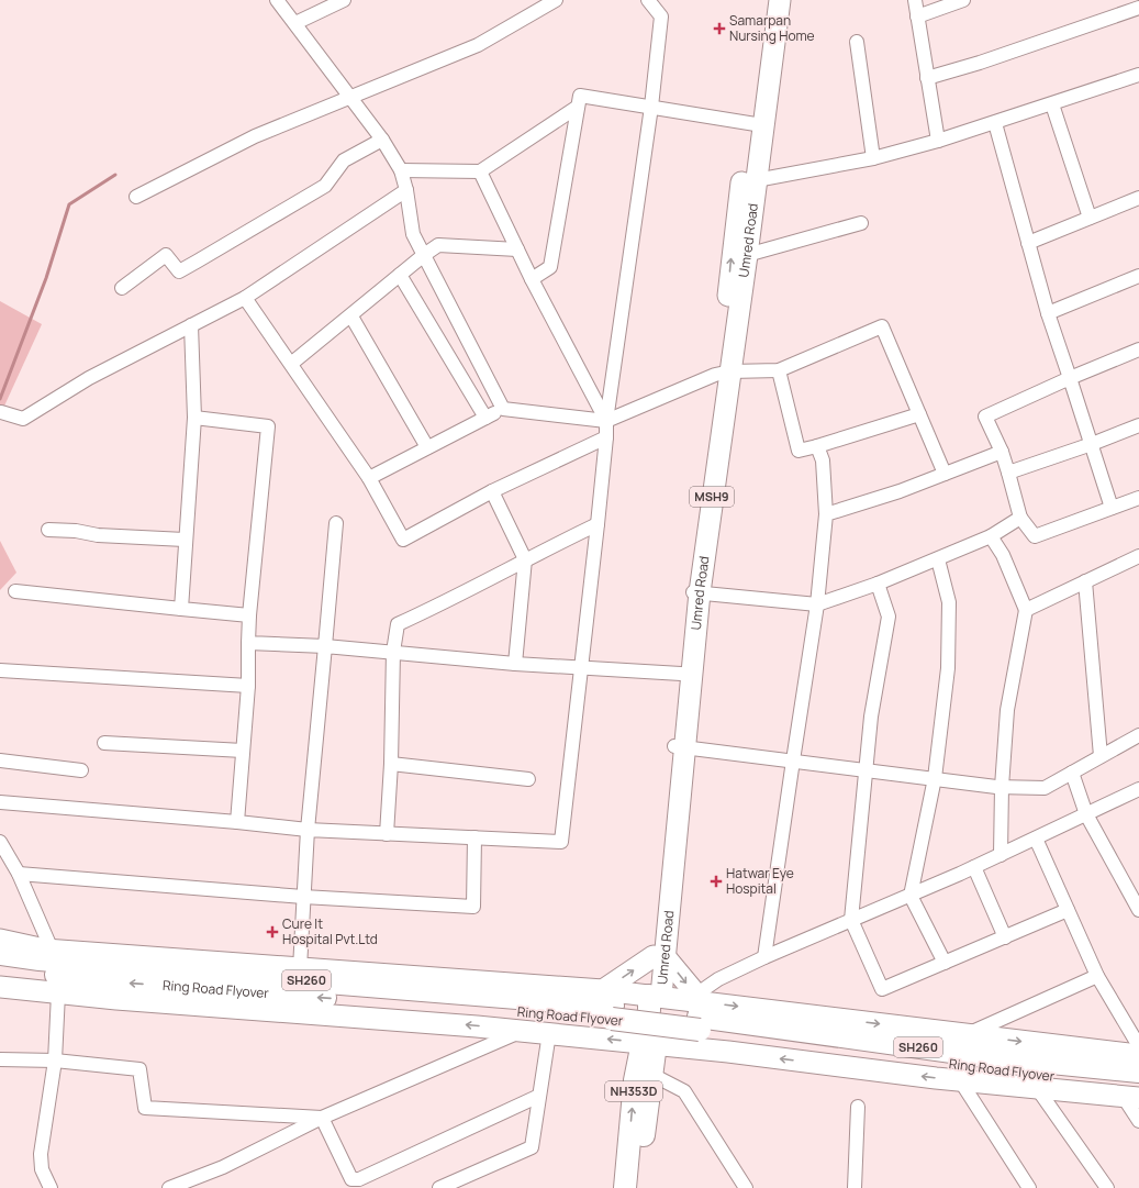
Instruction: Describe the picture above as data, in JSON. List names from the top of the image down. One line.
{"streets":{"highway":["SH260","Ring Road Flyover","NH353D"],"main road":["Umred Road","MSH9"]},"crossings":[["Umred Road","NH353D"]],"places":{"health":["Samarpan Nursing Home","Hatwar Eye Hospital","Cure It Hospital Pvt.Ltd"]}}
